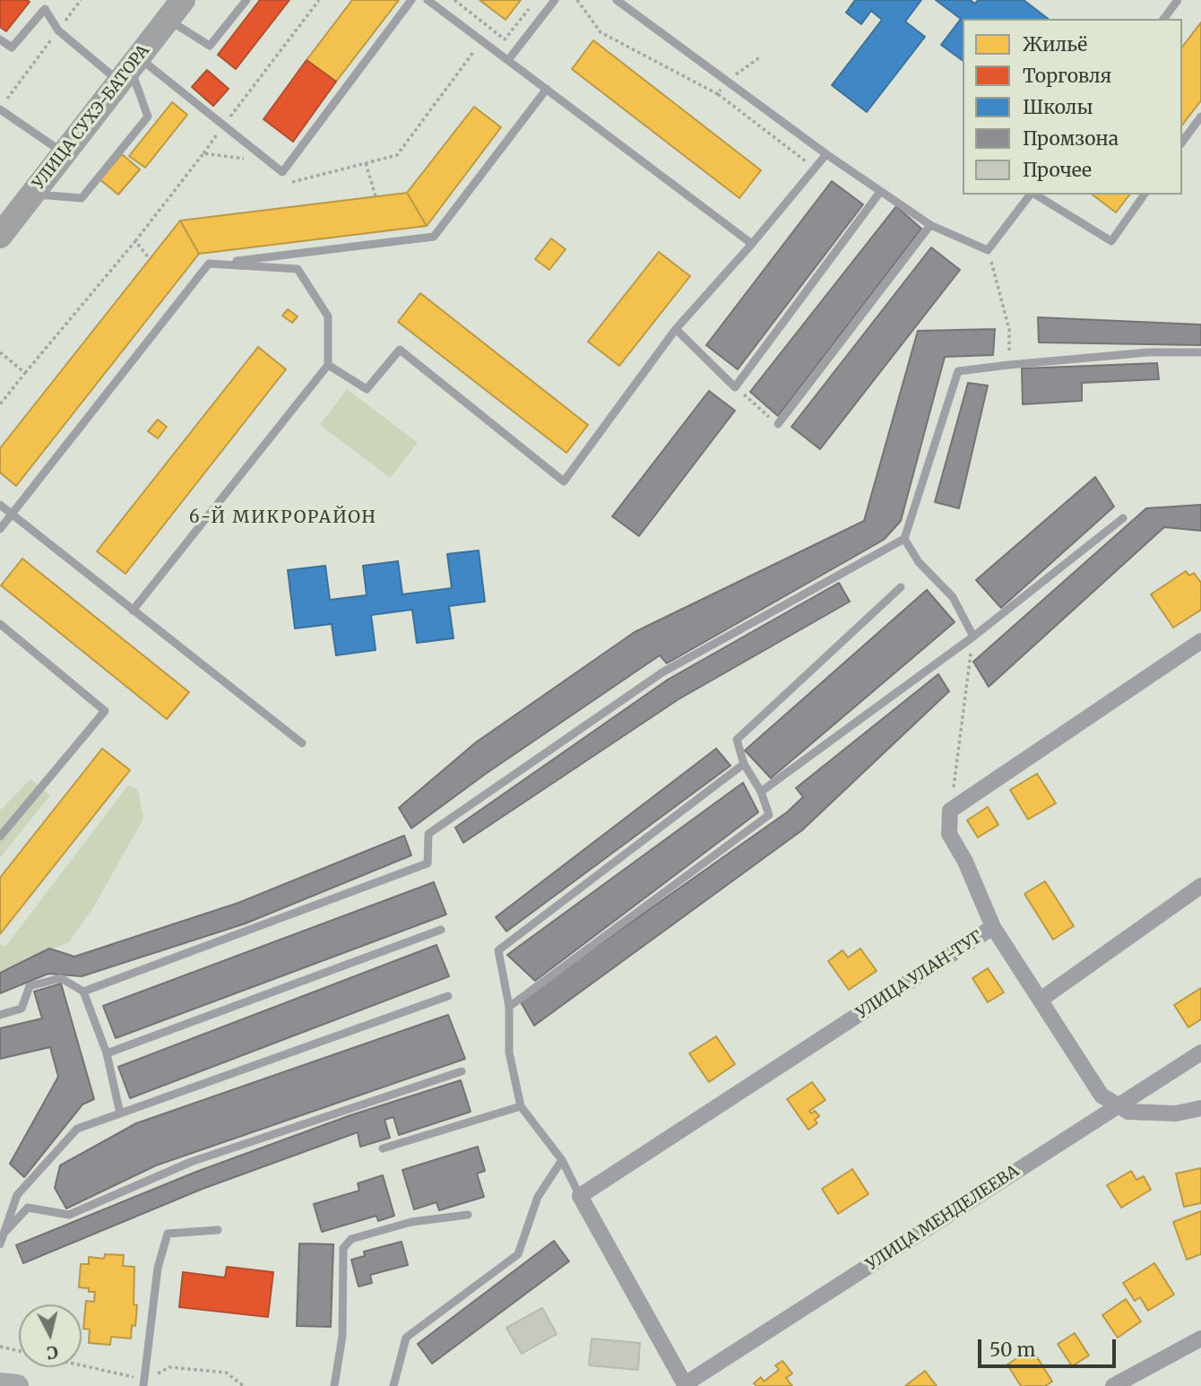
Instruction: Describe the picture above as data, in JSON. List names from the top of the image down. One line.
{"streets":{"main road":["УЛИЦА СУХЭ-БАТОРА"],"street":["УЛИЦА УЛАН-ТУГ","УЛИЦА МЕНДЕЛЕЕВА"]},"districts":["6-Й МИКРОРАЙОН"],"legend":["Жильё","Торговля","Школы","Промзона","Прочее"],"scale_bar":"50 m","north":"bottom"}
